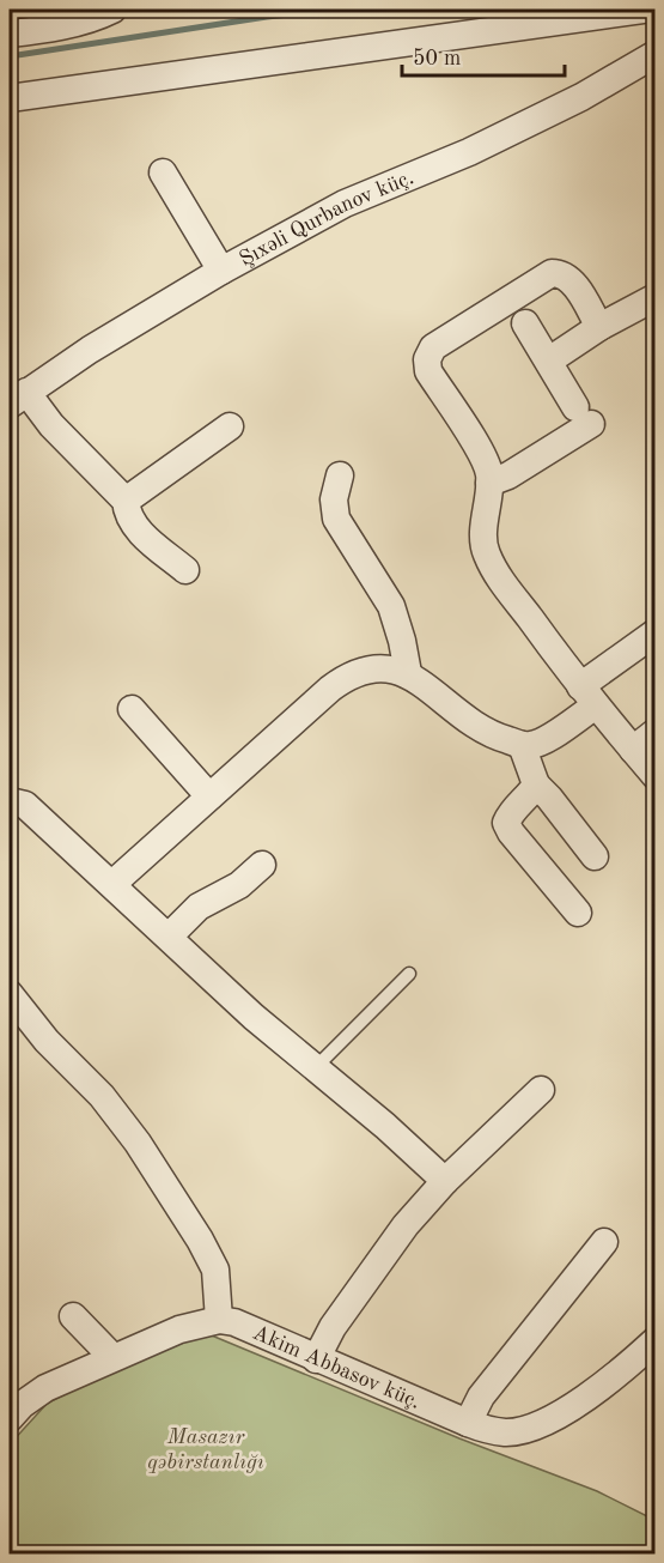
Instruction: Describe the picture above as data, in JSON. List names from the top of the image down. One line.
{"streets":{"street":["Şıxəli Qurbanov küç.","Akim Abbasov küç."]},"parks":["Masazır qəbirstanlığı"],"scale_bar":"50 m"}
